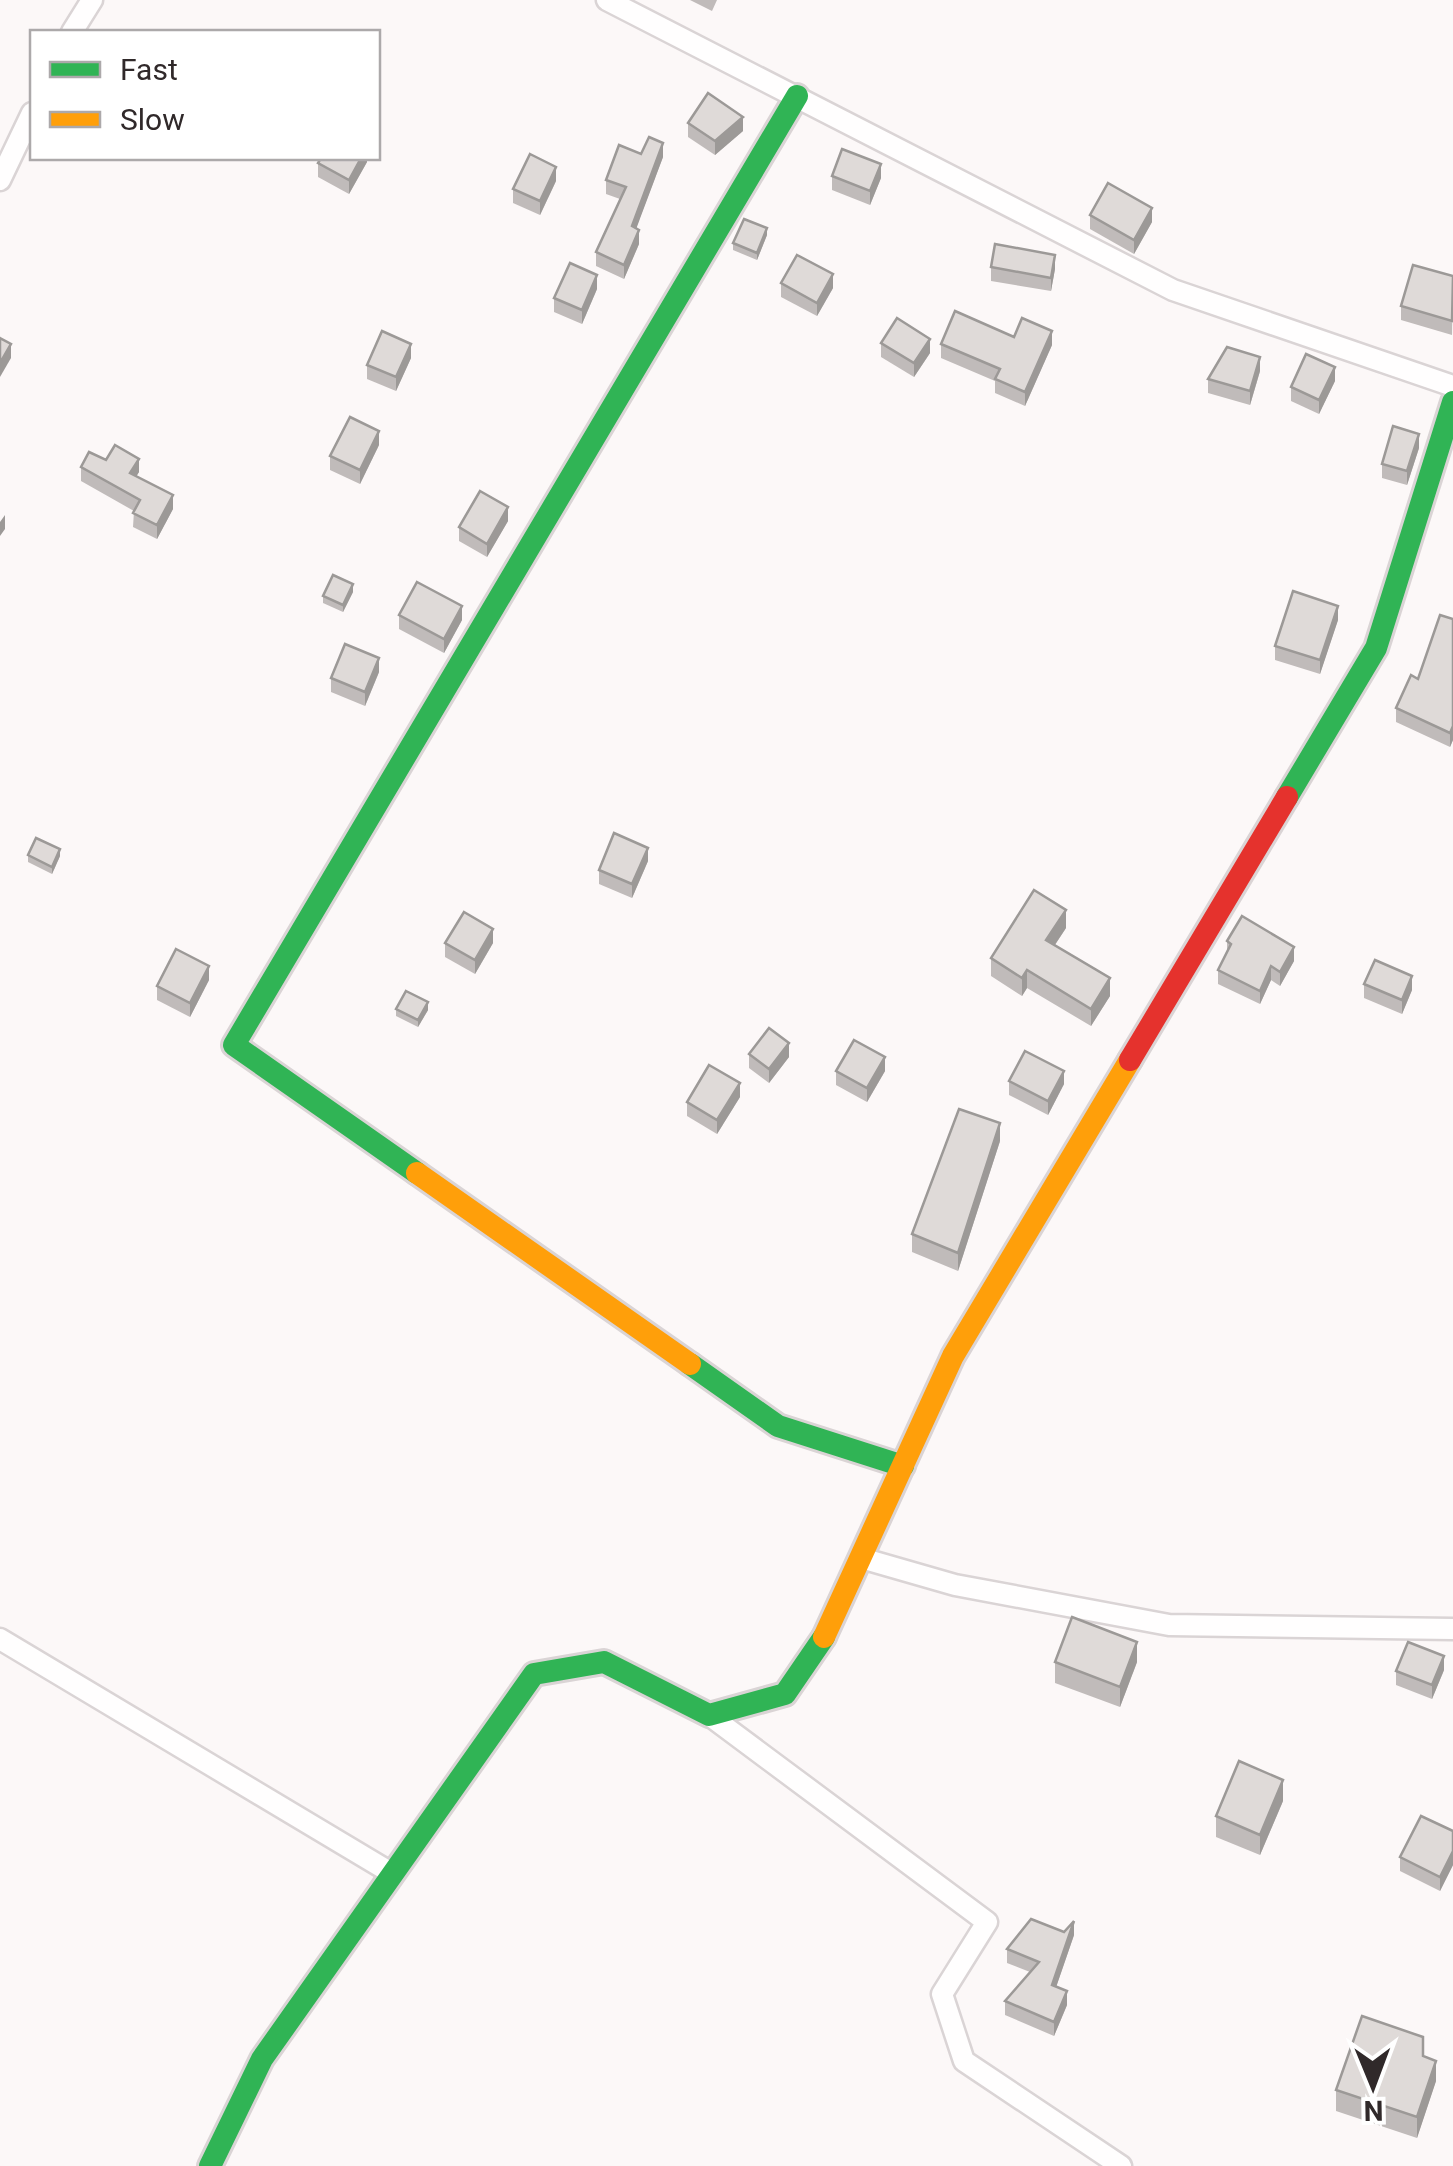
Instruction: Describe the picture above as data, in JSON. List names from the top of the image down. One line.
{"legend":["Fast","Slow"],"north":"bottom"}
